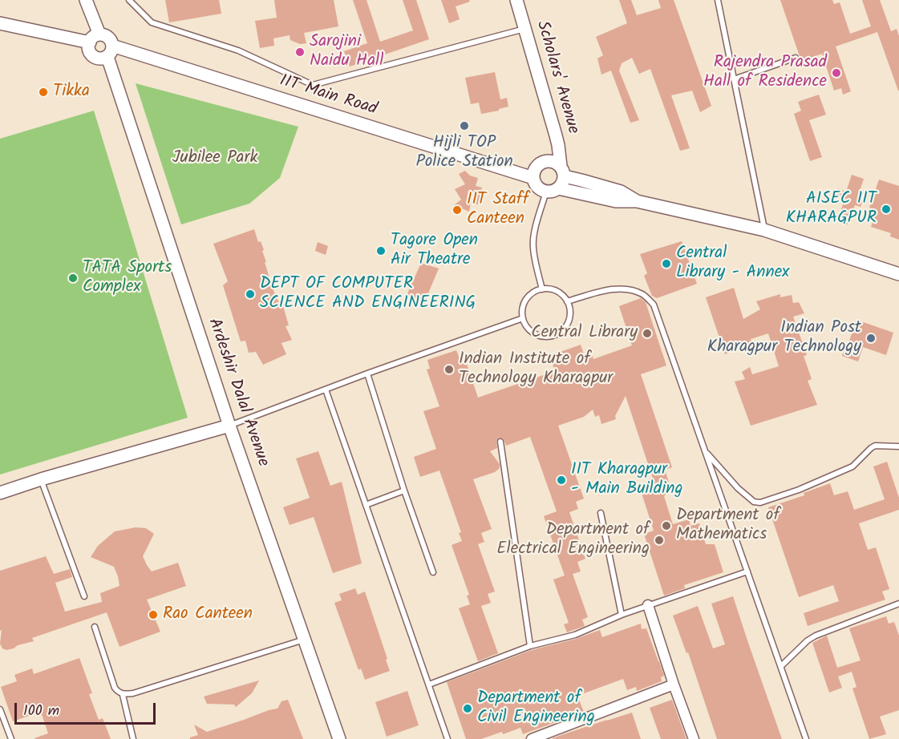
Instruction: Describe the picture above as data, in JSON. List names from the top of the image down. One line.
{"streets":{"street":["Scholars' Avenue","IIT Main Road","Ardeshir Dalal Avenue"]},"crossings":[["Scholars' Avenue","IIT Main Road"],["IIT Main Road","Ardeshir Dalal Avenue"]],"parks":["Jubilee Park"],"places":["Sarojini Naidu Hall","Rajendra Prasad Hall of Residence","Tikka","Hijli TOP Police Station","AISEC IIT KHARAGPUR","IIT Staff Canteen","Tagore Open Air Theatre","Central Library - Annex","TATA Sports Complex","DEPT OF COMPUTER SCIENCE AND ENGINEERING","Central Library","Indian Post Kharagpur Technology","Indian Institute of Technology Kharagpur","IIT Kharagpur - Main Building","Department of Mathematics","Department of Electrical Engineering","Rao Canteen","Department of Civil Engineering"],"scale_bar":"100 m"}
